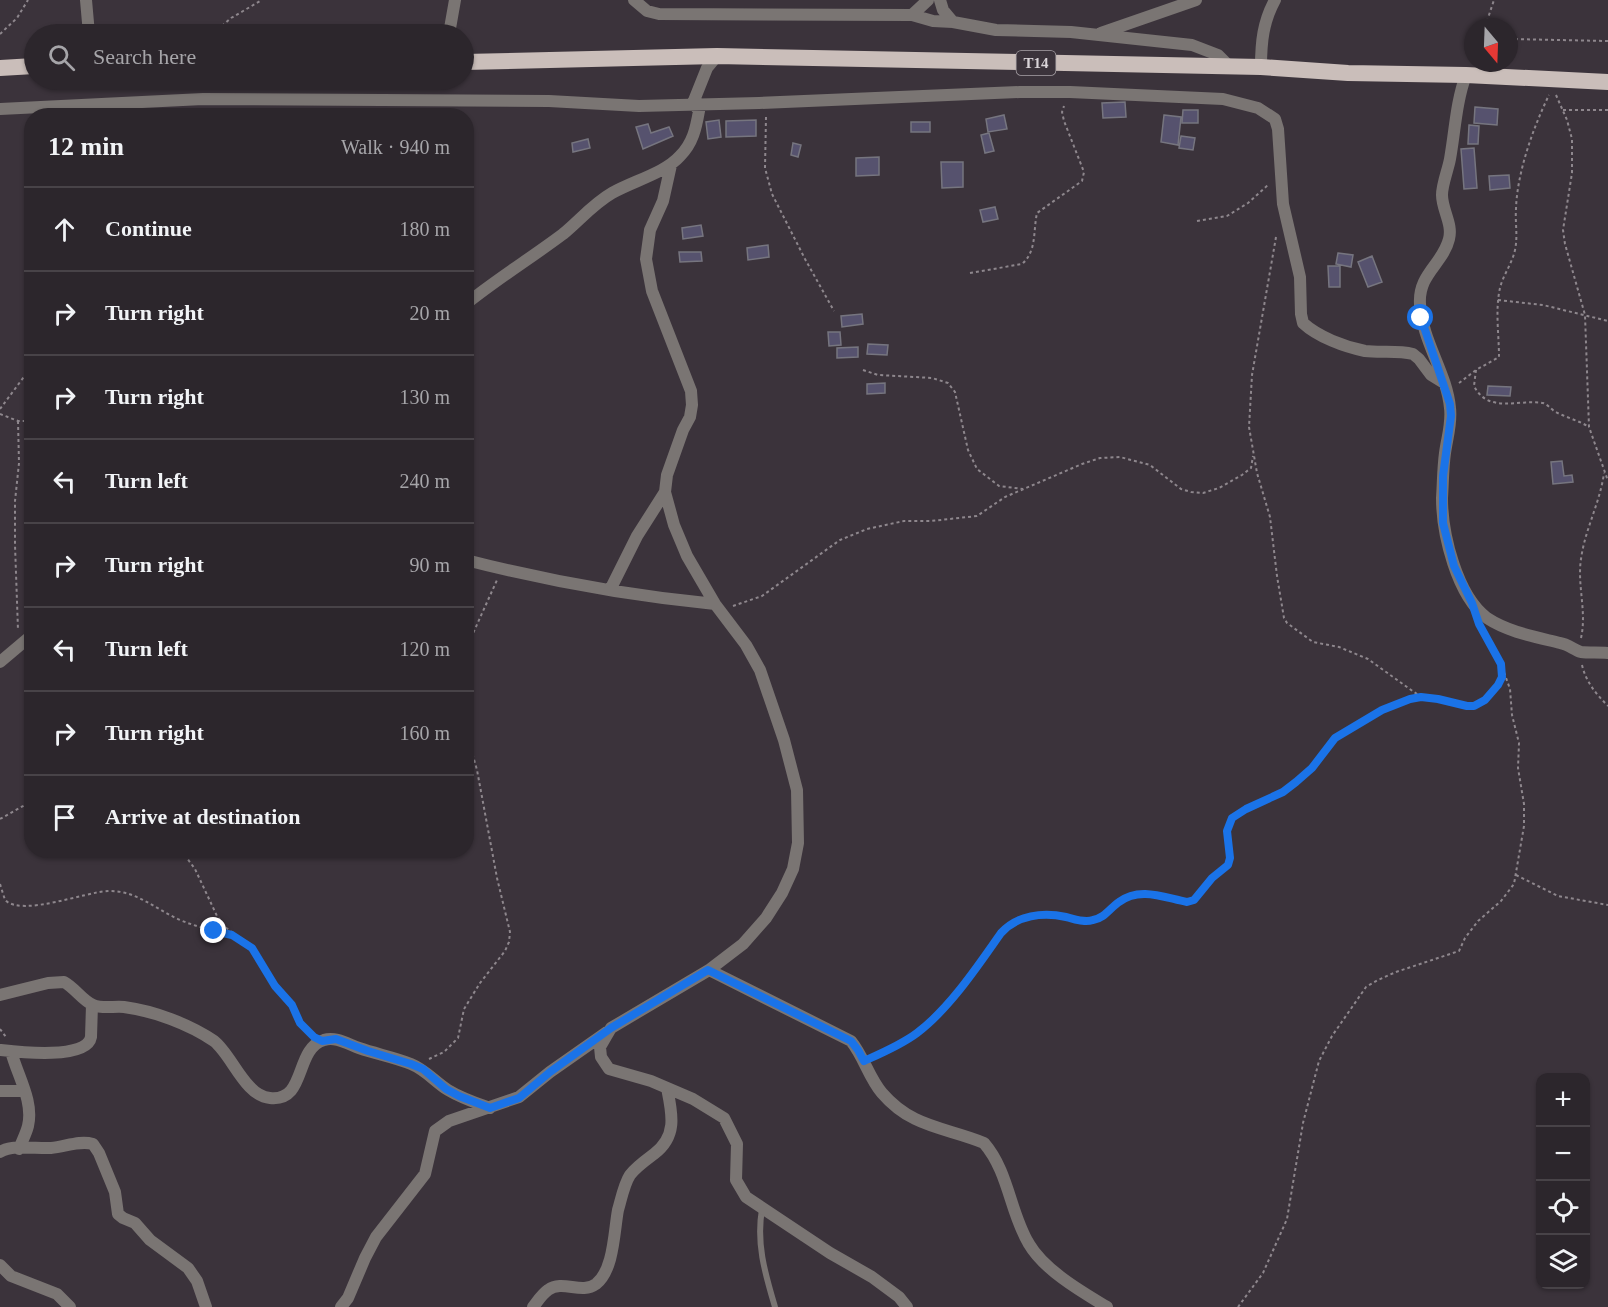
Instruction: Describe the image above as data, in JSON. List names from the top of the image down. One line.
{"streets":{"highway":["T14"]},"north":"bottom","page":{"search":"Search here","heading":["12 min","Walk · 940 m"],"list":[["Continue","180 m"],["Turn right","20 m"],["Turn right","130 m"],["Turn left","240 m"],["Turn right","90 m"],["Turn left","120 m"],["Turn right","160 m"],"Arrive at destination"],"map_buttons":["+","−"]}}
